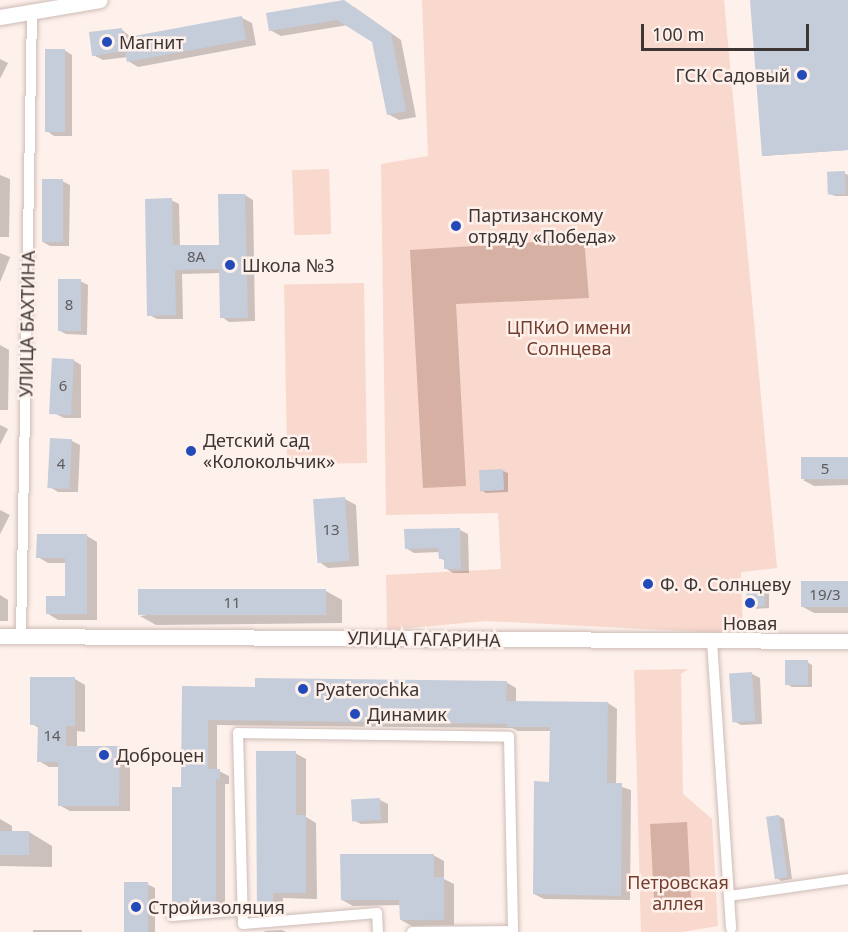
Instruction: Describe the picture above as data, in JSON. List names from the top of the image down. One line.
{"streets":{"main road":["УЛИЦА ГАГАРИНА"],"street":["УЛИЦА БАХТИНА"]},"crossings":[["УЛИЦА БАХТИНА","УЛИЦА ГАГАРИНА"]],"parks":["ЦПКиО имени Солнцева","Петровская аллея"],"places":["Магнит","ГСК Садовый","Партизанскому отряду «Победа»","Школа №3","Детский сад «Колокольчик»","Ф. Ф. Солнцеву","Новая","Pyaterochka","Динамик","Доброцен","Стройизоляция"],"house_numbers":["8А","8","6","4","5","13","19/3","11","14"],"scale_bar":"100 m"}
